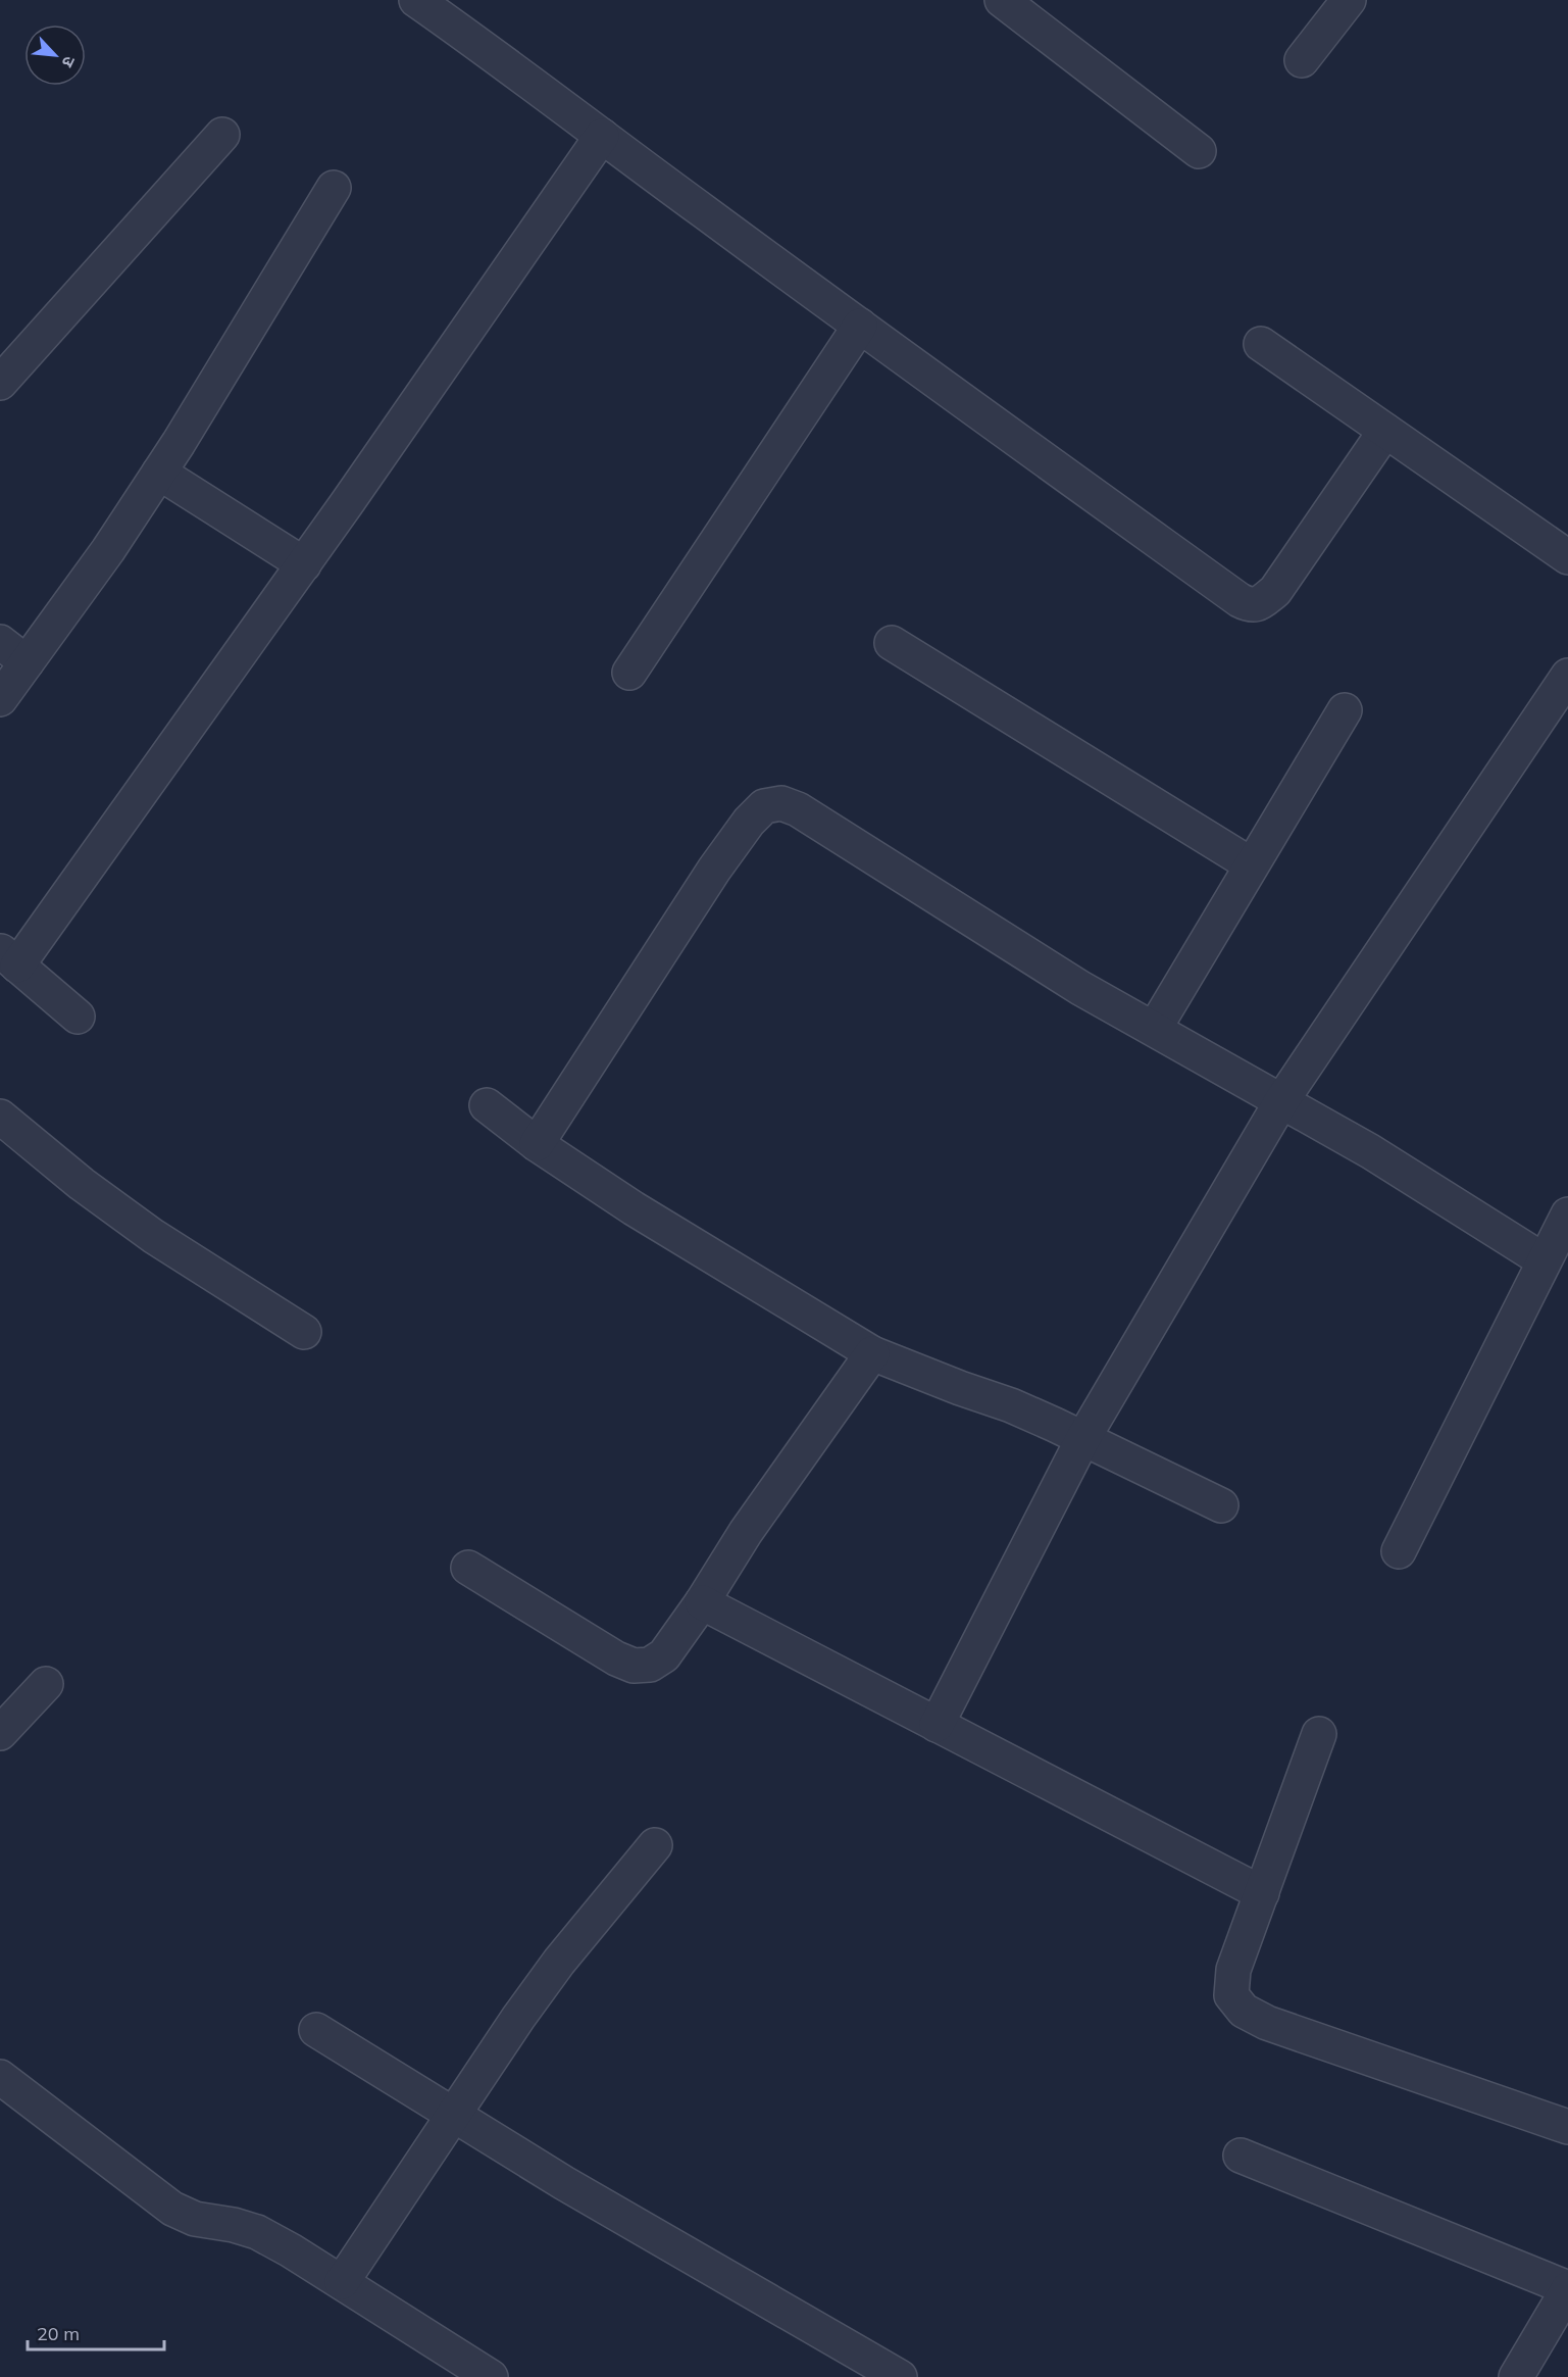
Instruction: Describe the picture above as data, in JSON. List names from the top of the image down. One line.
{"scale_bar":"20 m","north":"bottom right"}
